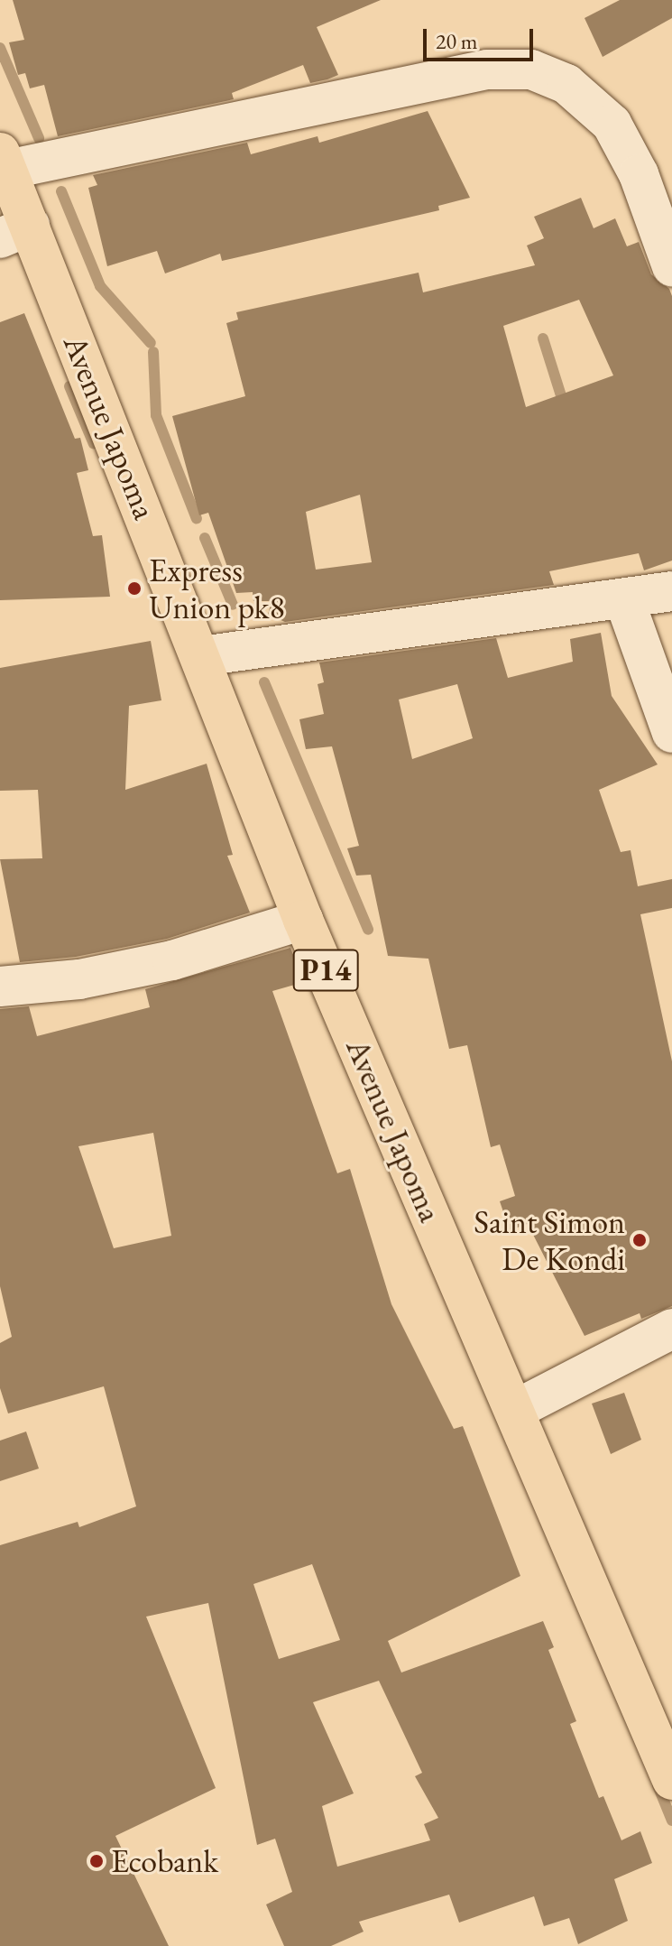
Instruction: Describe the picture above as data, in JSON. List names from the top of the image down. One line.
{"streets":{"main road":["Avenue Japoma","P14"]},"places":["Express Union pk8","Saint Simon De Kondi","Ecobank"],"scale_bar":"20 m"}
